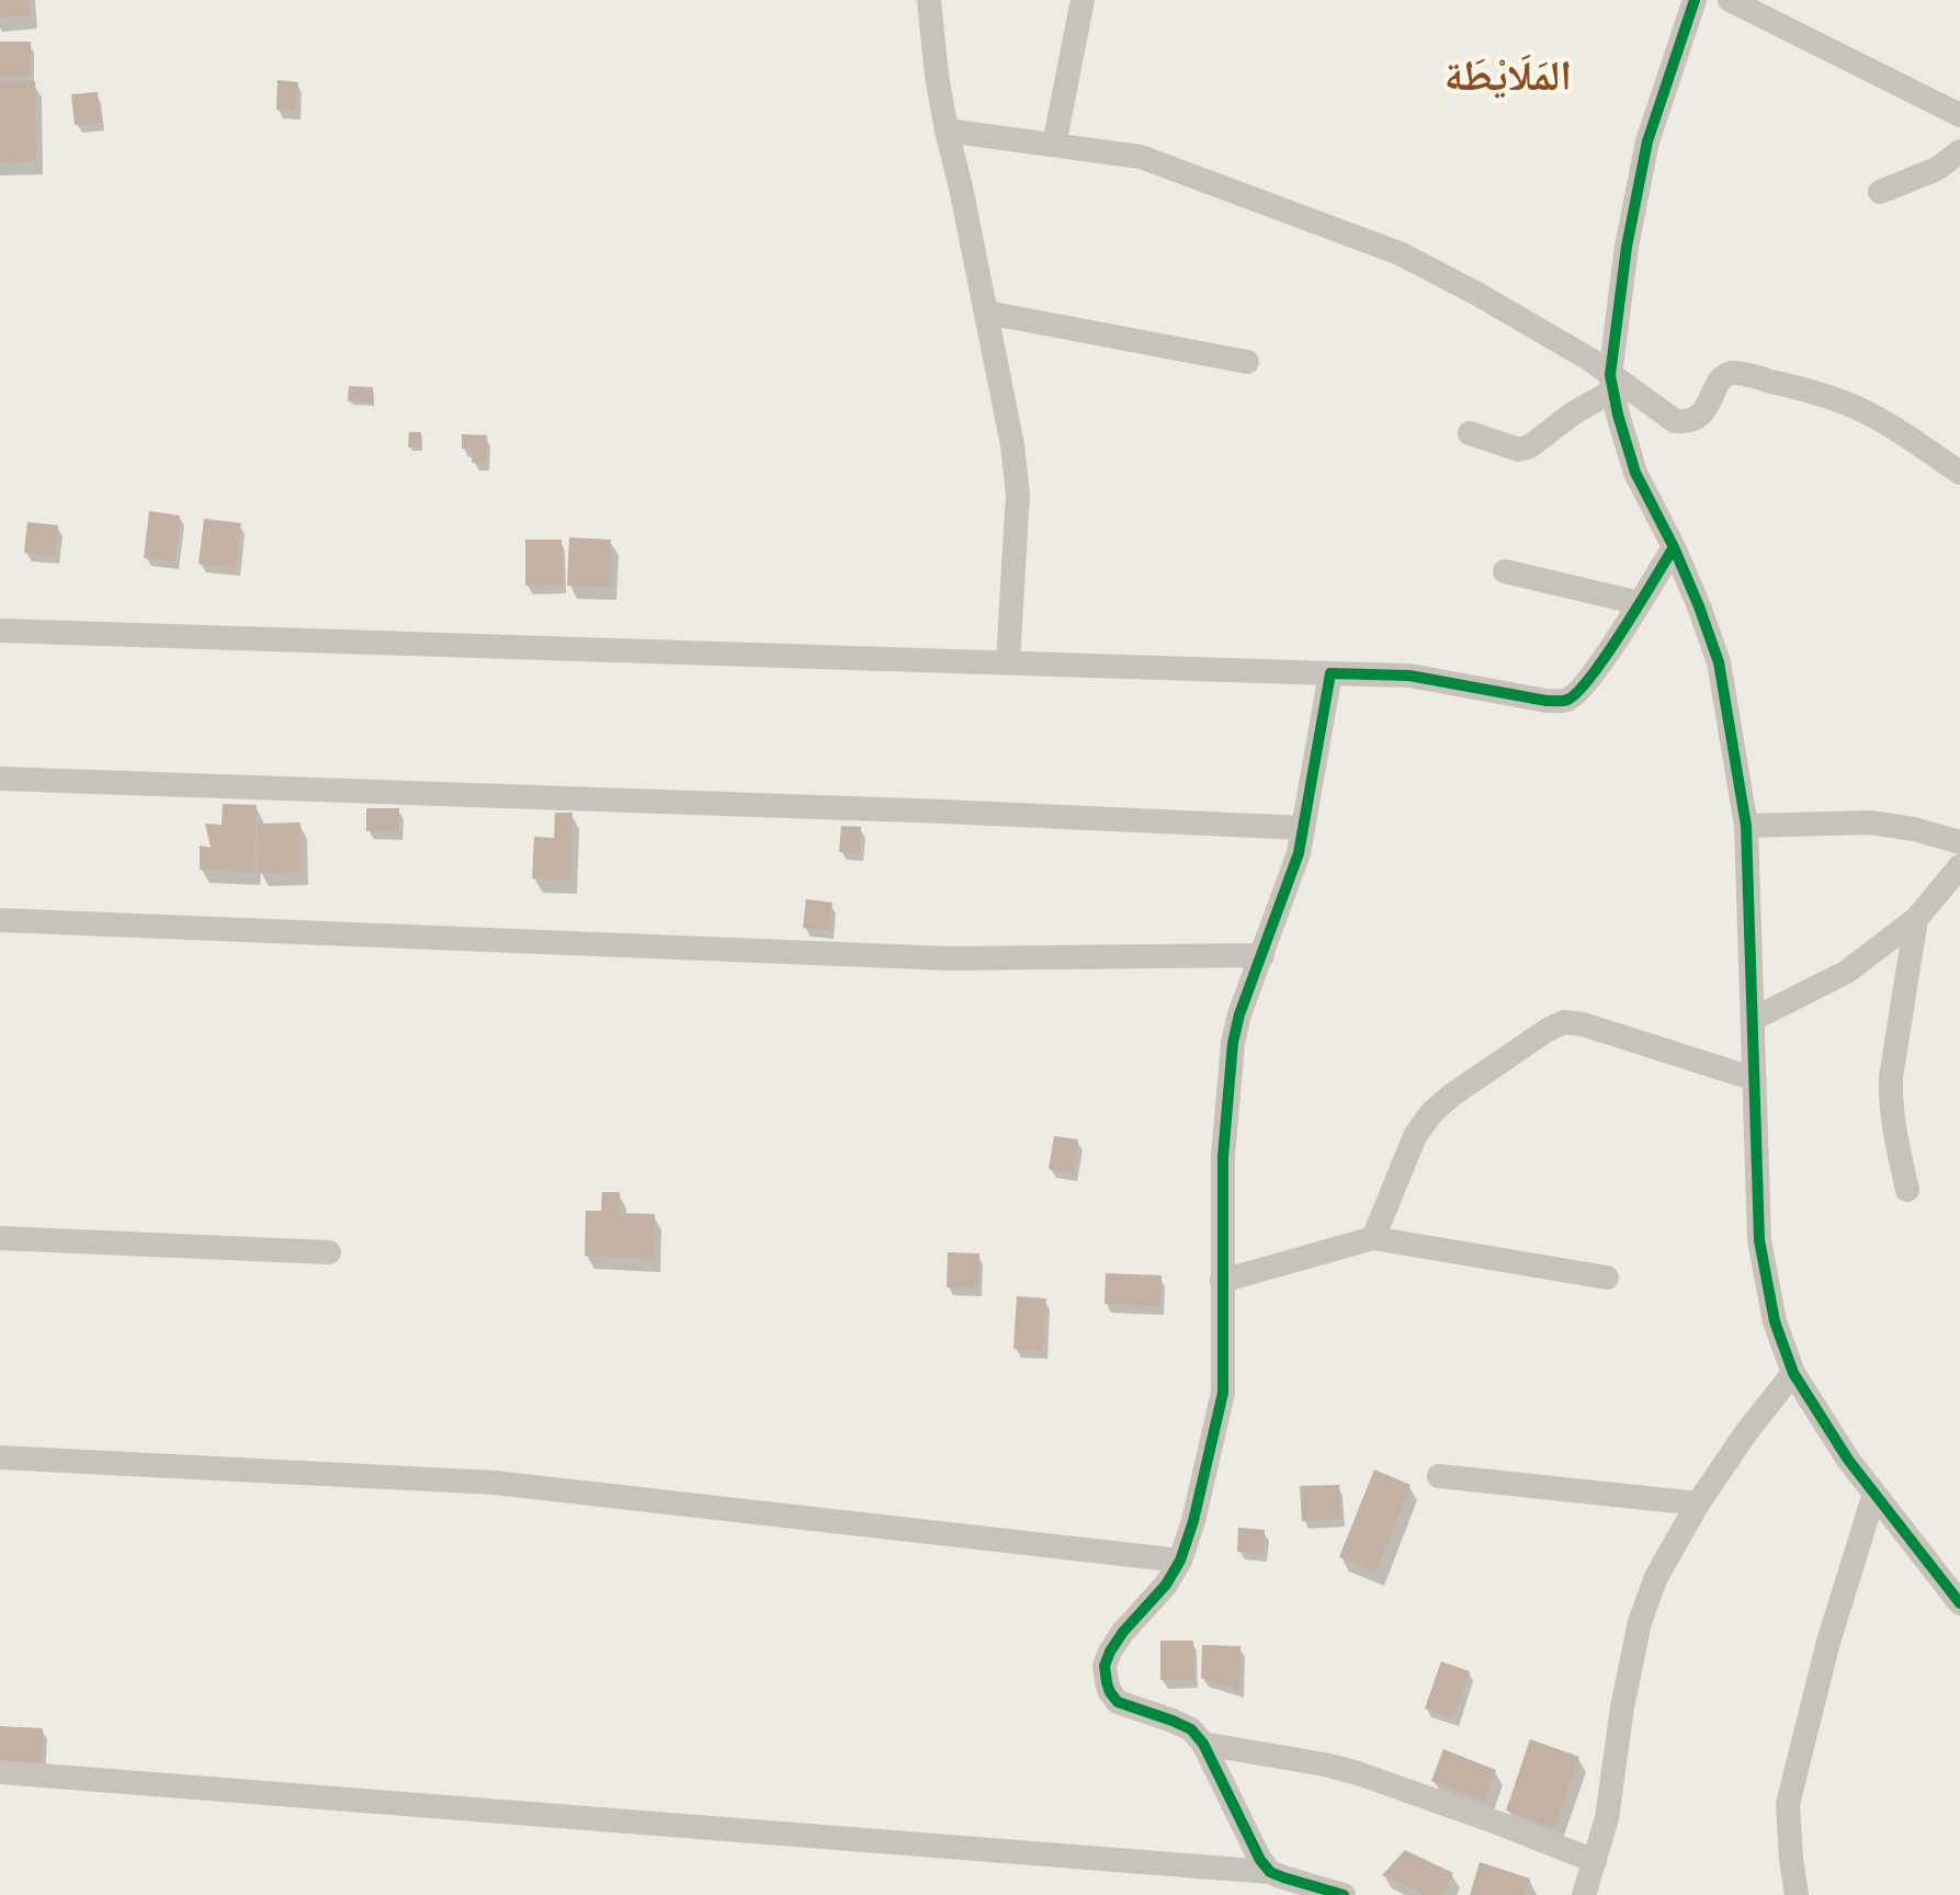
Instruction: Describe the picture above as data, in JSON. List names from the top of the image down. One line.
{"districts":["المَلَايْطَة"]}
